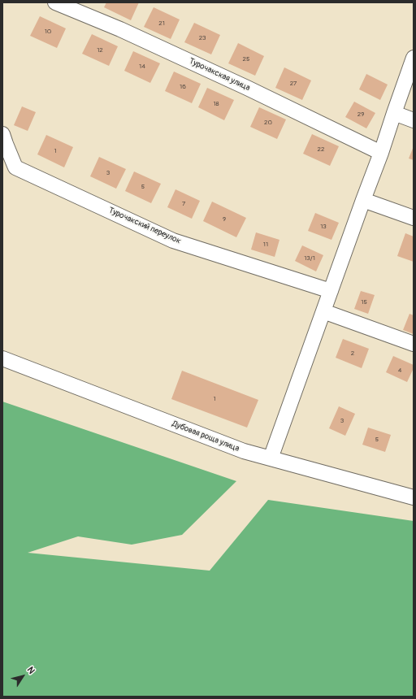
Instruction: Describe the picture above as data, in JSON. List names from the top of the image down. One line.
{"streets":{"street":["Турочакская улица","Турочакский переулок","Дубовая роща улица"]},"house_numbers":["21","10","23","12","25","14","27","16","18","29","20","22","1","3","5","7","9","13","11","13/1","15","2","4","1","3","5"],"north":"top right"}
